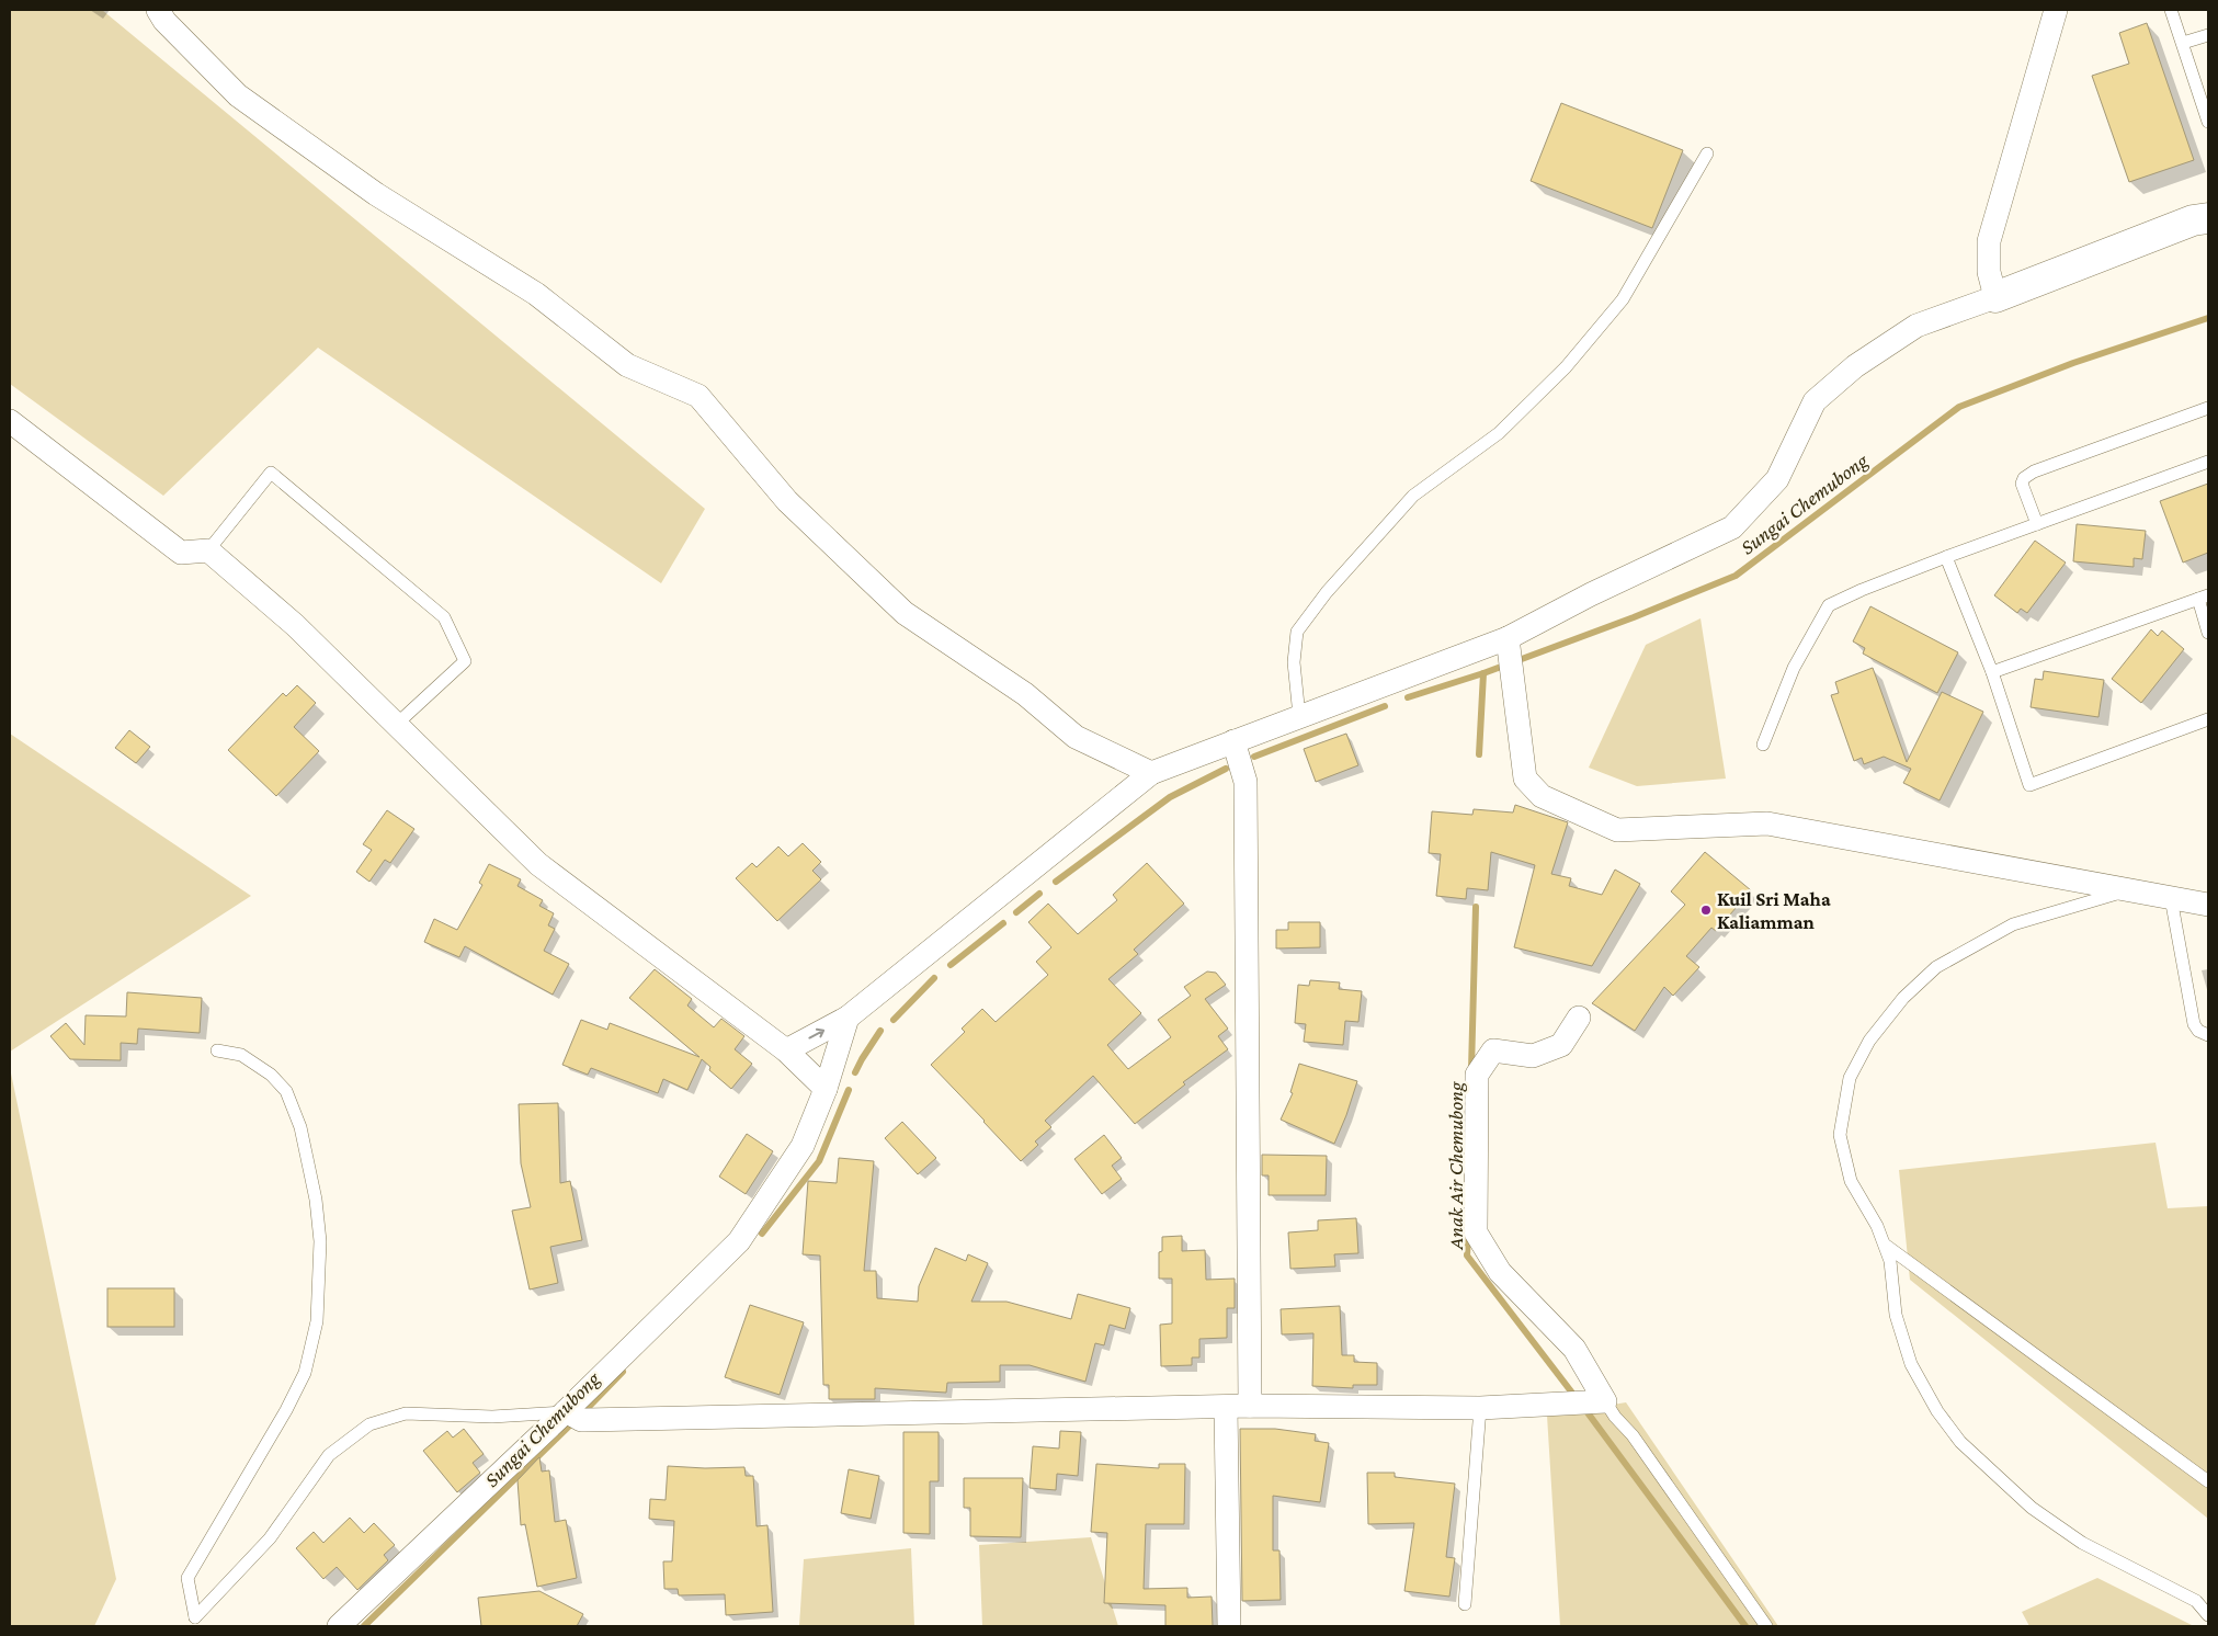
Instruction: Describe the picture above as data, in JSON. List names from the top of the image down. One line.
{"water":["Sungai Chemubong","Anak Air Chemubong"],"places":["Kuil Sri Maha Kaliamman"]}
